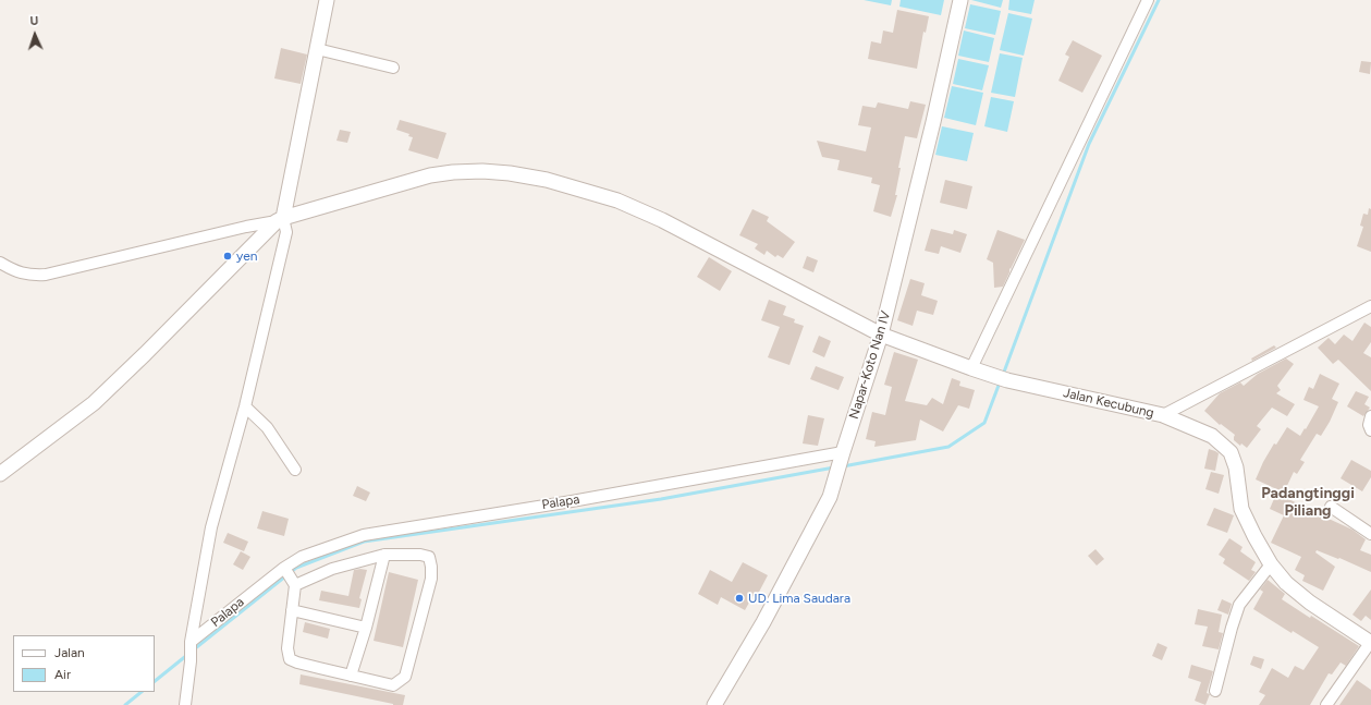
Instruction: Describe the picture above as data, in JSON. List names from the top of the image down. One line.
{"streets":{"street":["Napar-Koto Nan IV","Jalan Kecubung","Palapa"]},"crossings":[["Napar-Koto Nan IV","Jalan Kecubung"],["Napar-Koto Nan IV","Palapa"]],"districts":["Padangtinggi Piliang"],"places":["yen","UD. Lima Saudara"],"legend":["Jalan","Air"],"north":"top"}
